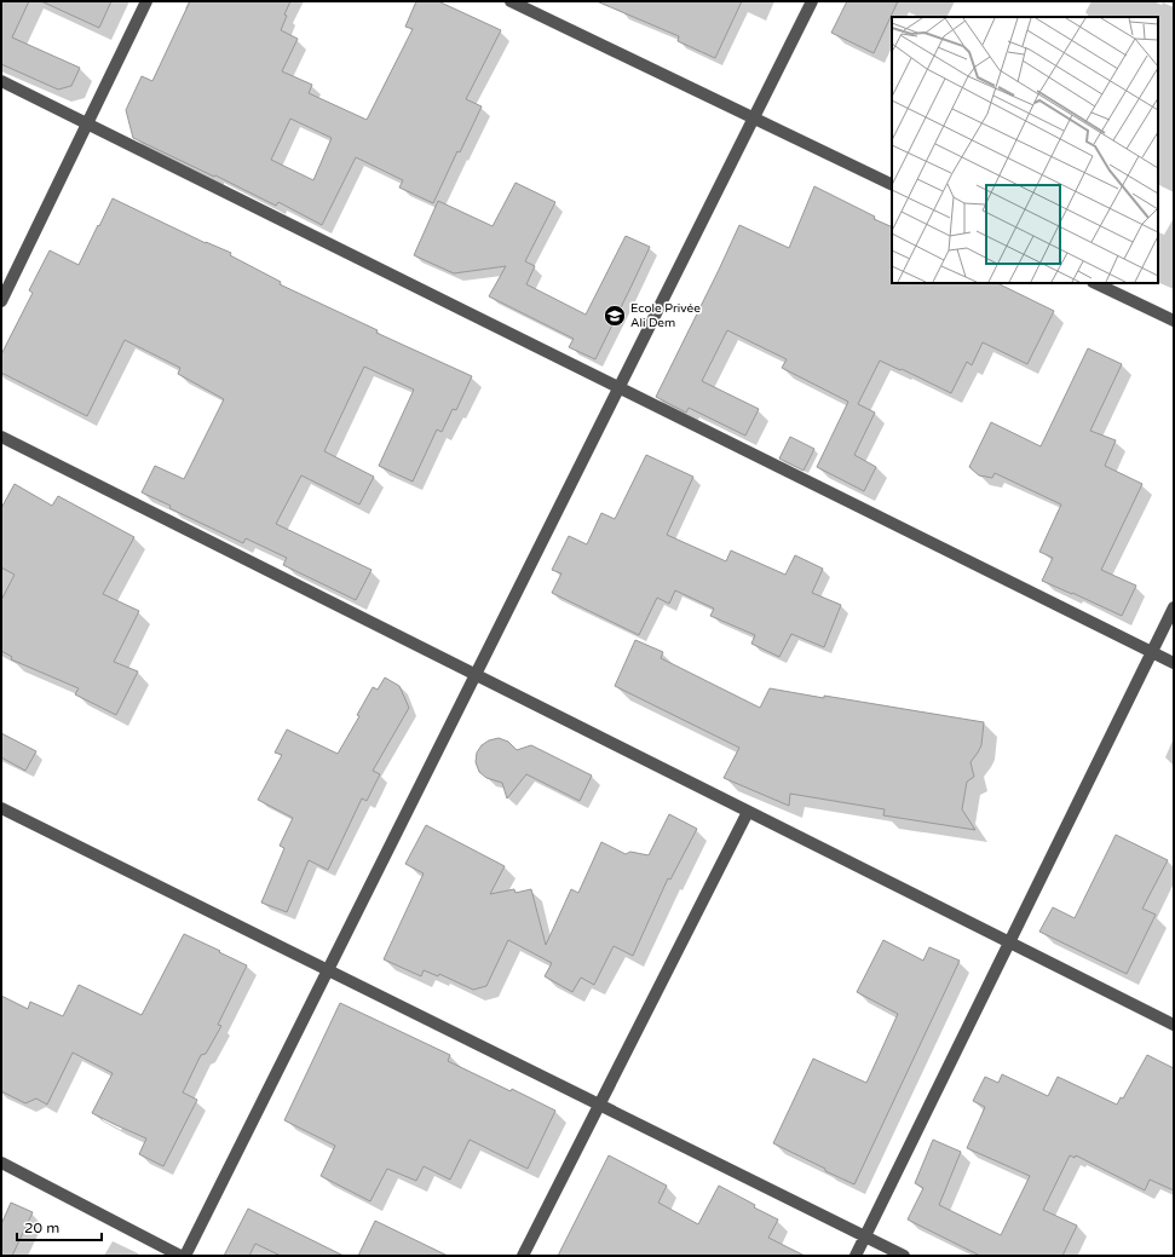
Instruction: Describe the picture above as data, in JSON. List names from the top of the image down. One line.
{"places":{"school or university":["Ecole Privée Ali Dem"]},"scale_bar":"20 m"}
